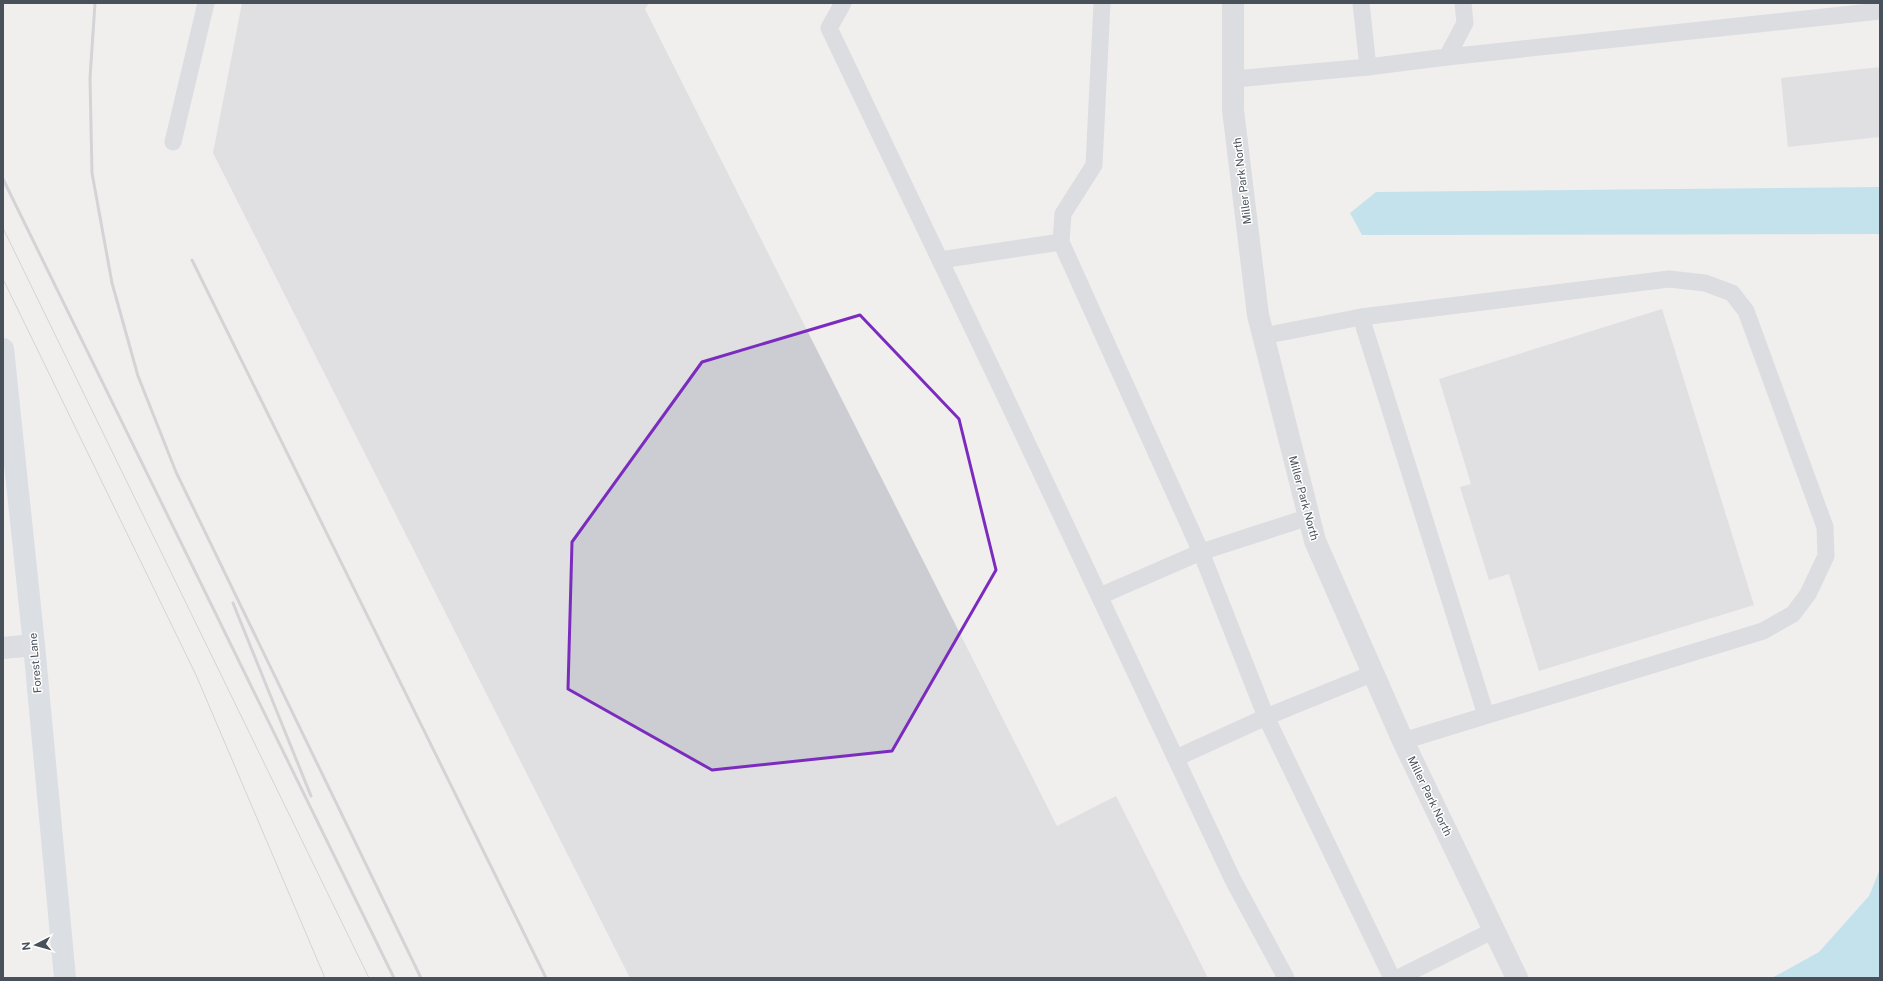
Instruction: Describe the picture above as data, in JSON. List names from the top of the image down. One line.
{"streets":{"main road":["Forest Lane"],"street":["Miller Park North"]},"north":"left"}
